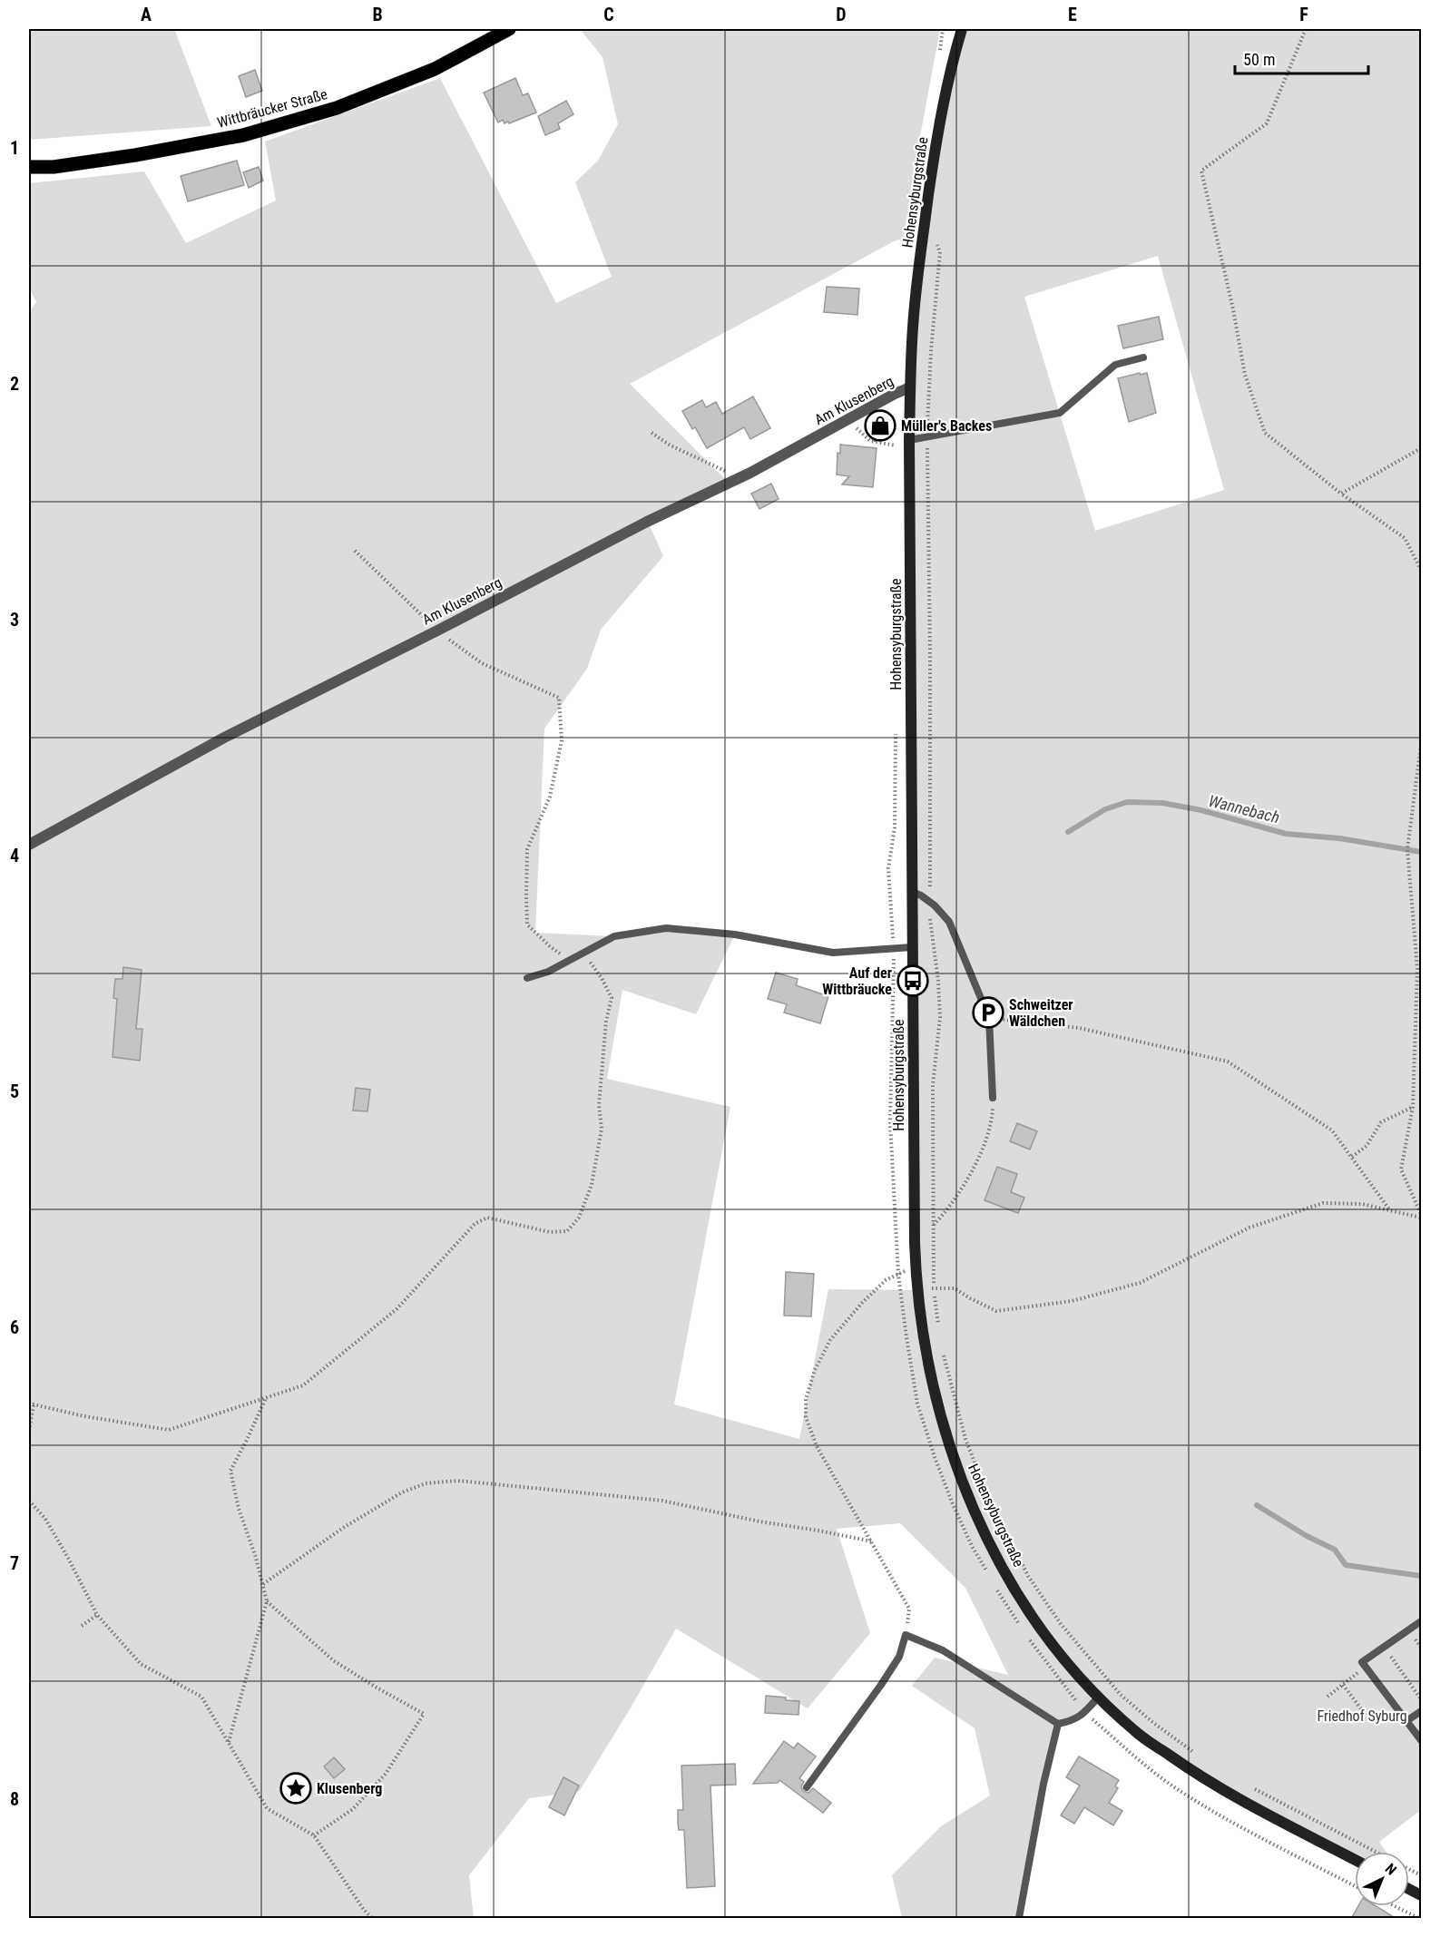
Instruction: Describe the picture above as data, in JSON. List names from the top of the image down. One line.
{"streets":{"main road":["Wittbräucker Straße","Hohensyburgstraße"],"street":["Am Klusenberg"]},"crossings":[["Hohensyburgstraße","Am Klusenberg"]],"water":["Wannebach"],"parks":["Friedhof Syburg"],"places":{"shop":["Müller's Backes"],"bus stop":["Auf der Wittbräucke"],"parking":["Schweitzer Wäldchen"],"place":["Klusenberg"]},"scale_bar":"50 m","north":"top right","grid":{"columns":["A","B","C","D","E","F"],"rows":["1","2","3","4","5","6","7","8"]}}
